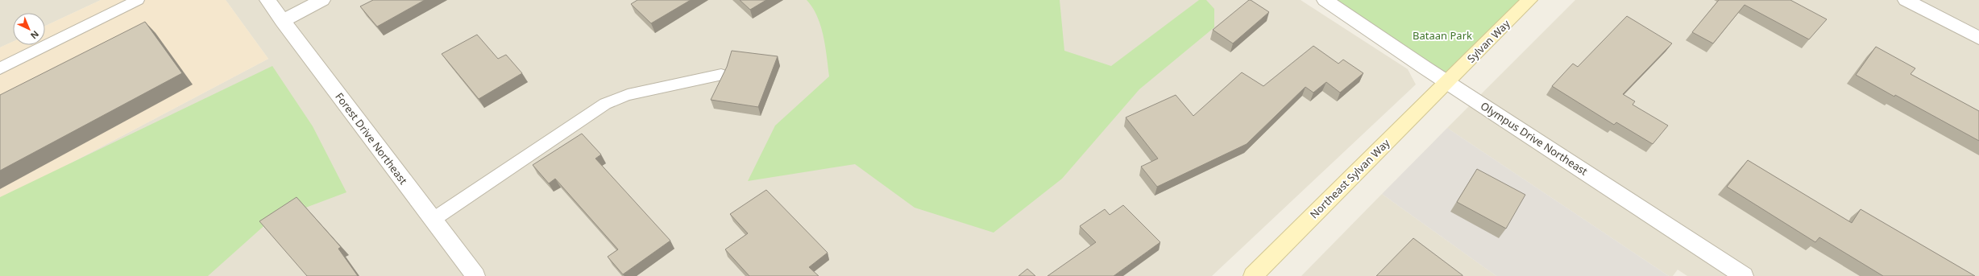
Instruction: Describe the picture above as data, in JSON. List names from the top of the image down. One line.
{"streets":{"main road":["Sylvan Way","Northeast Sylvan Way"],"street":["Forest Drive Northeast","Olympus Drive Northeast"]},"crossings":[["Sylvan Way","Olympus Drive Northeast"],["Sylvan Way","Northeast Sylvan Way"],["Olympus Drive Northeast","Northeast Sylvan Way"]],"parks":["Bataan Park"],"north":"bottom right"}
